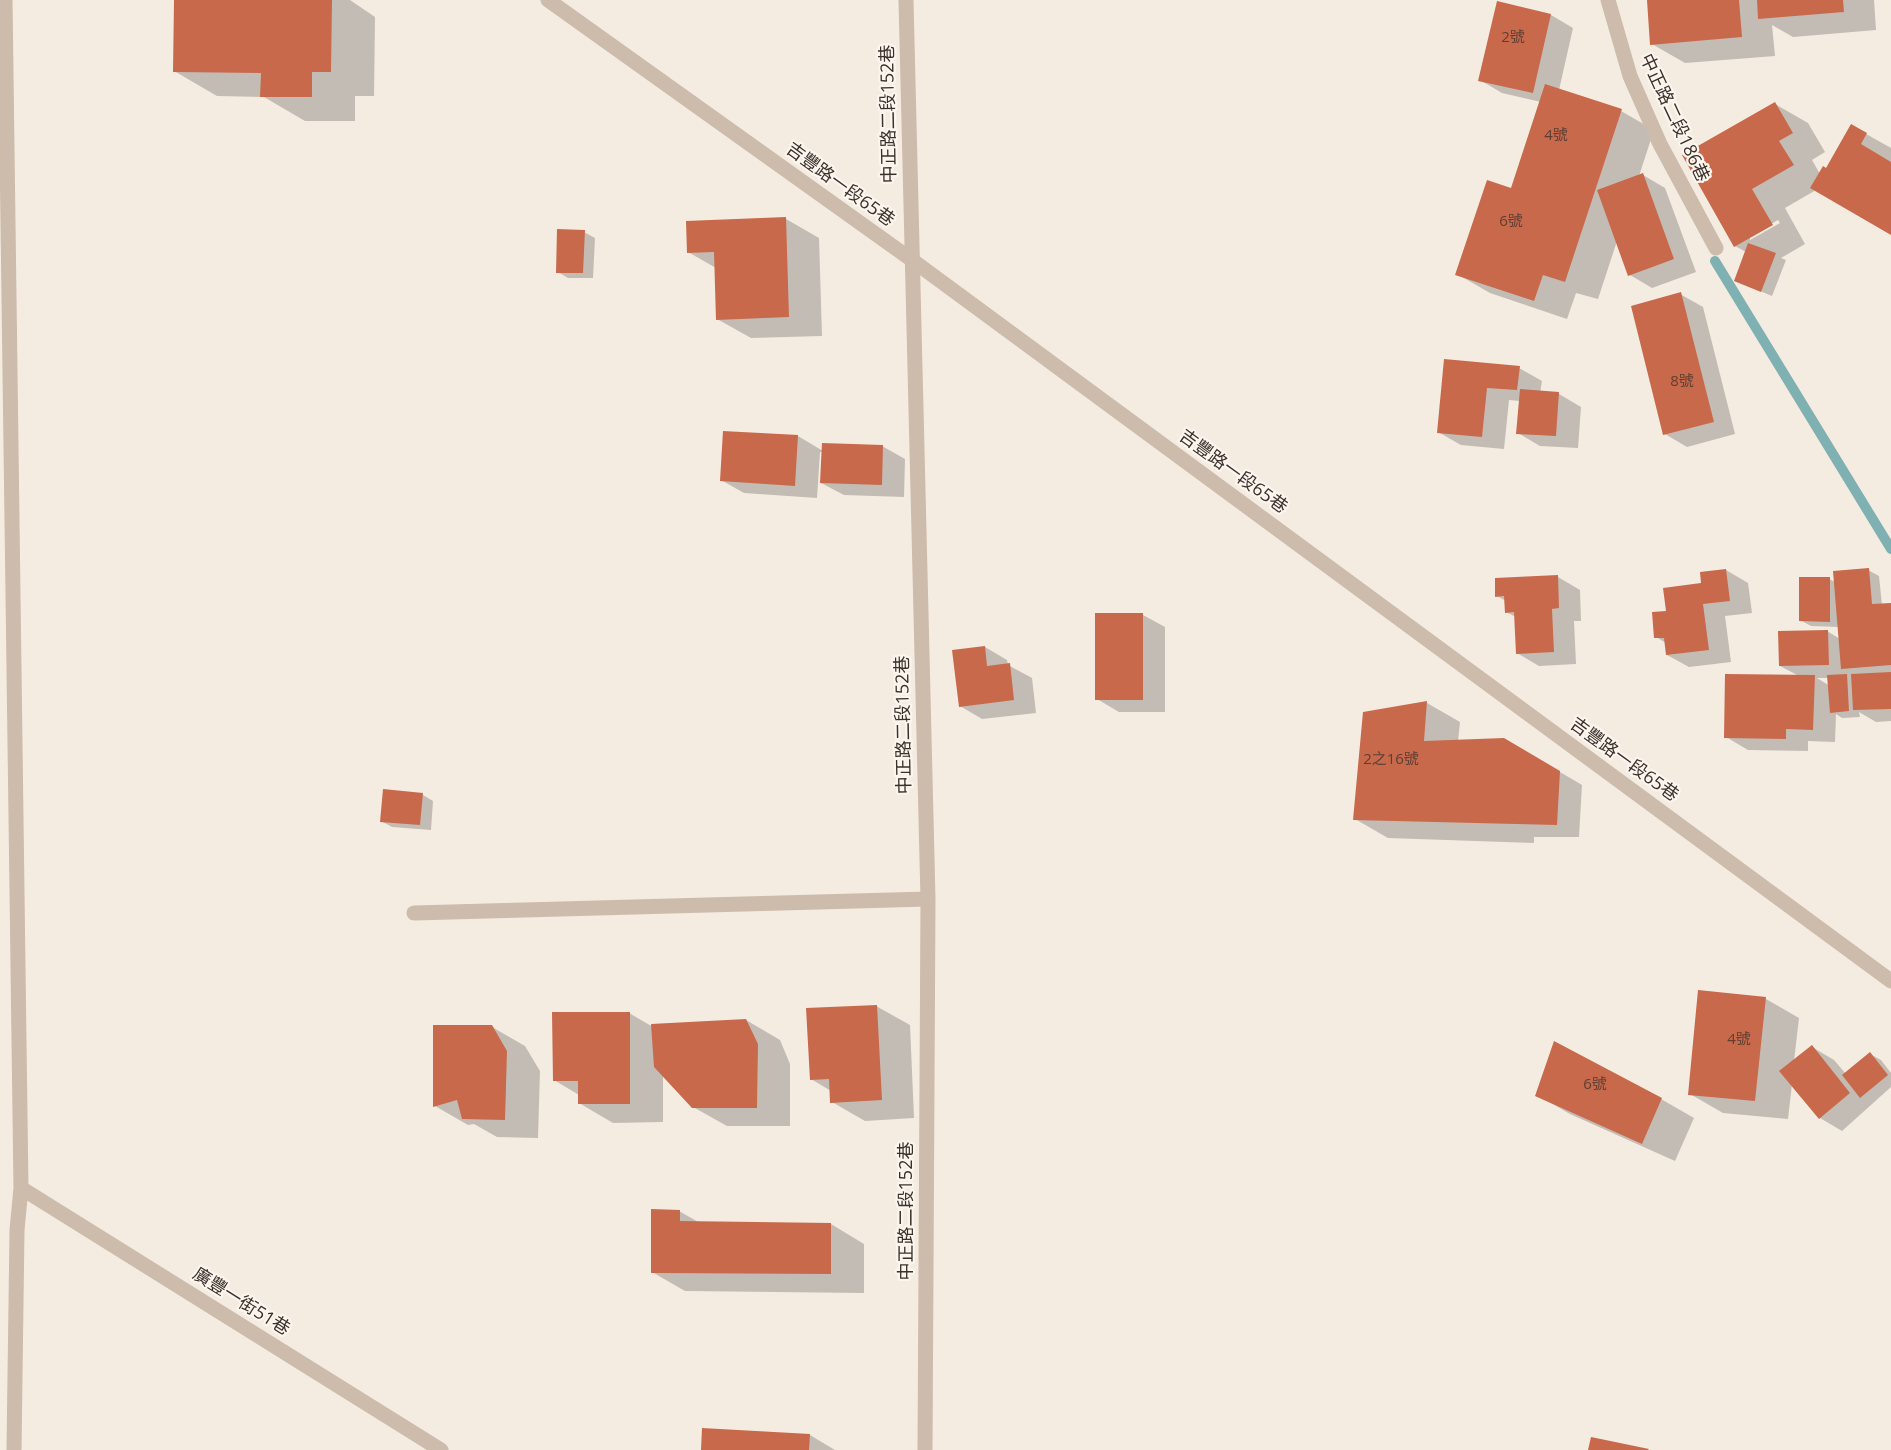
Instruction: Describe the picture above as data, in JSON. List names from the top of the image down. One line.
{"streets":{"street":["中正路二段152巷","中正路二段186巷","吉豐路一段65巷","廣豐一街51巷"]},"crossings":[["中正路二段152巷","吉豐路一段65巷"]],"house_numbers":["2號","4號","6號","8號","2之16號","4號","6號"]}
